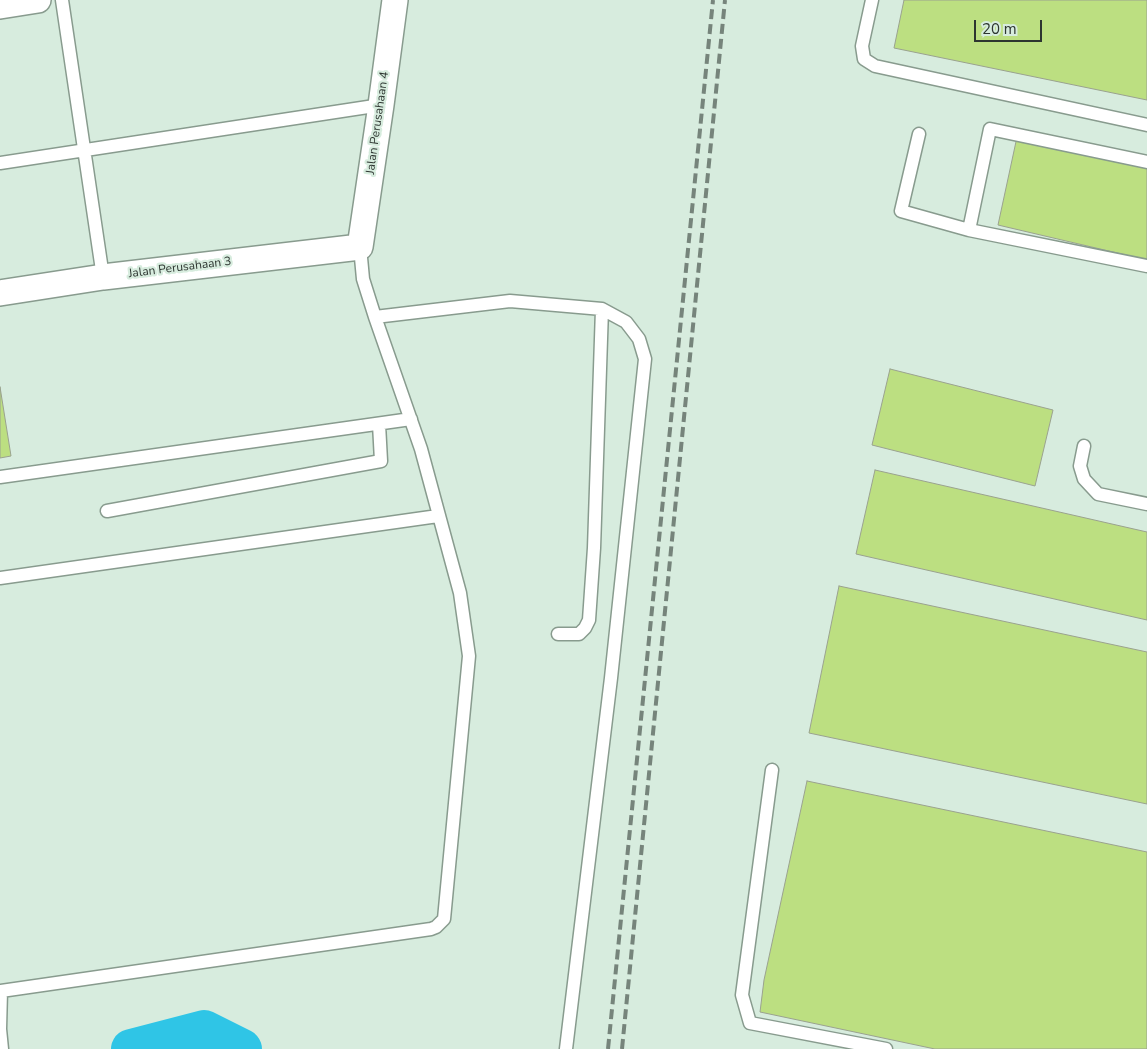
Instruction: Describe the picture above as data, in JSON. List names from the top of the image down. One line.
{"streets":{"street":["Jalan Perusahaan 4","Jalan Perusahaan 3"]},"crossings":[["Jalan Perusahaan 4","Jalan Perusahaan 3"]],"scale_bar":"20 m"}
